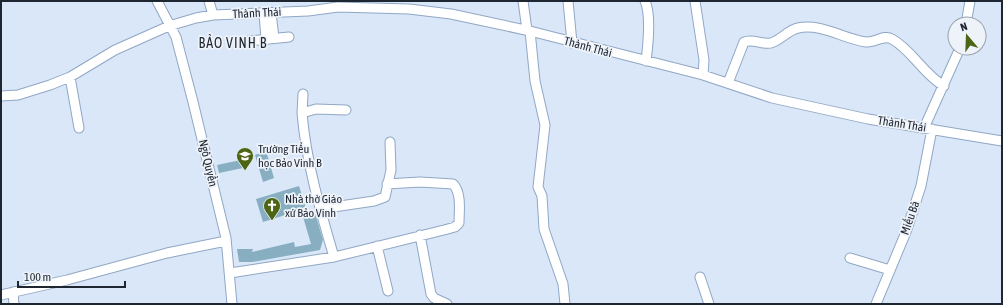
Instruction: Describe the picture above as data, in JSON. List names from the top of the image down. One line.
{"streets":{"street":["Thành Thái","Ngô Quyền","Miếu Bà"]},"crossings":[["Thành Thái","Ngô Quyền"],["Thành Thái","Miếu Bà"]],"districts":["BẢO VINH B"],"places":{"school or university":["Trường Tiểu học Bảo Vinh B"],"church":["Nhà thờ Giáo xứ Bảo Vinh"]},"scale_bar":"100 m","north":"top"}
